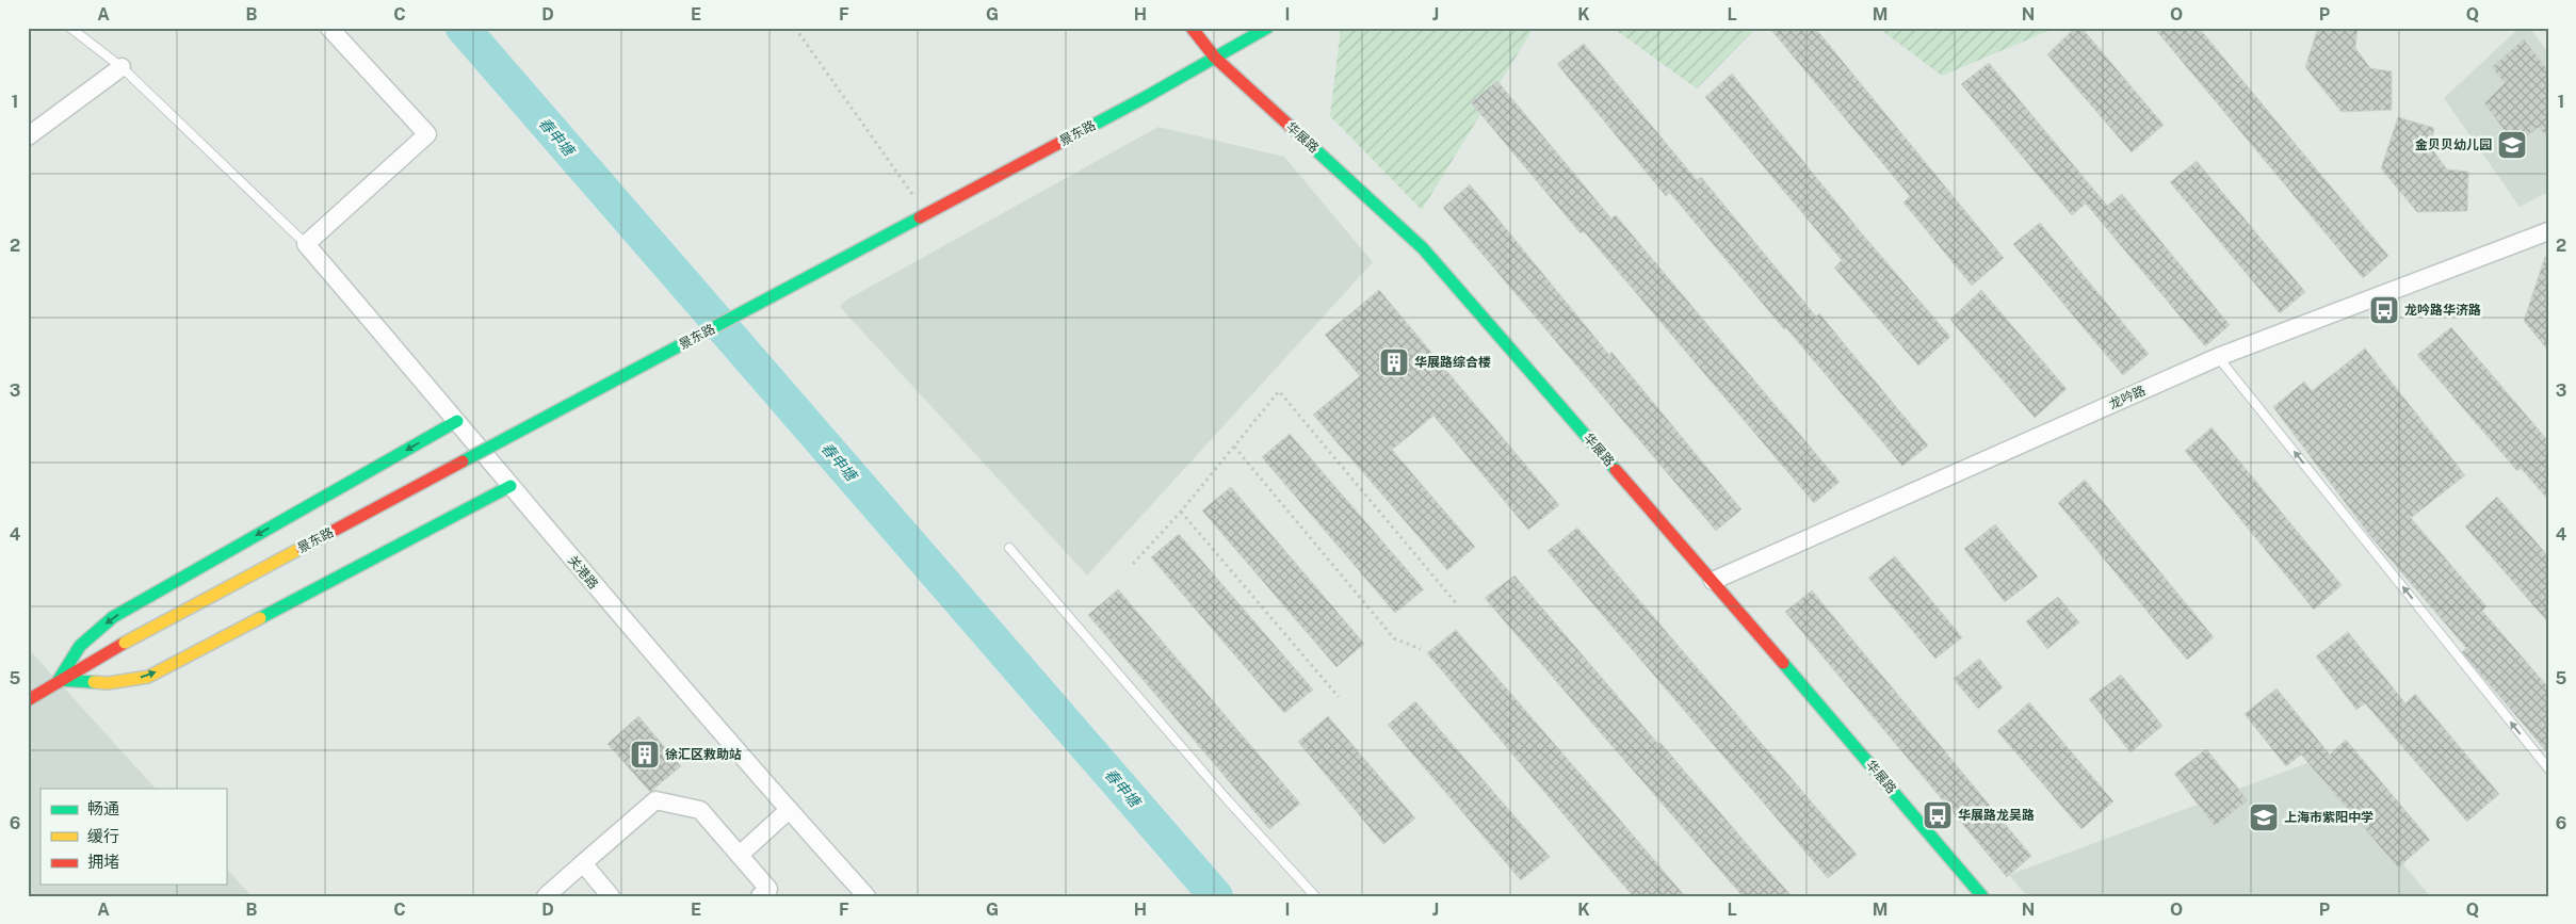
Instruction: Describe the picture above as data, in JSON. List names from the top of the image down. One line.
{"streets":{"street":["景东路","华展路","龙吟路","关港路"]},"crossings":[["景东路","华展路"],["华展路","龙吟路"]],"water":["春申塘"],"places":{"school or university":["金贝贝幼儿园","上海市紫阳中学"],"bus stop":["龙吟路华济路","华展路龙吴路"],"building":["华展路综合楼","徐汇区救助站"]},"legend":["畅通","缓行","拥堵"],"grid":{"columns":["A","B","C","D","E","F","G","H","I","J","K","L","M","N","O","P","Q"],"rows":["1","2","3","4","5","6"]}}
